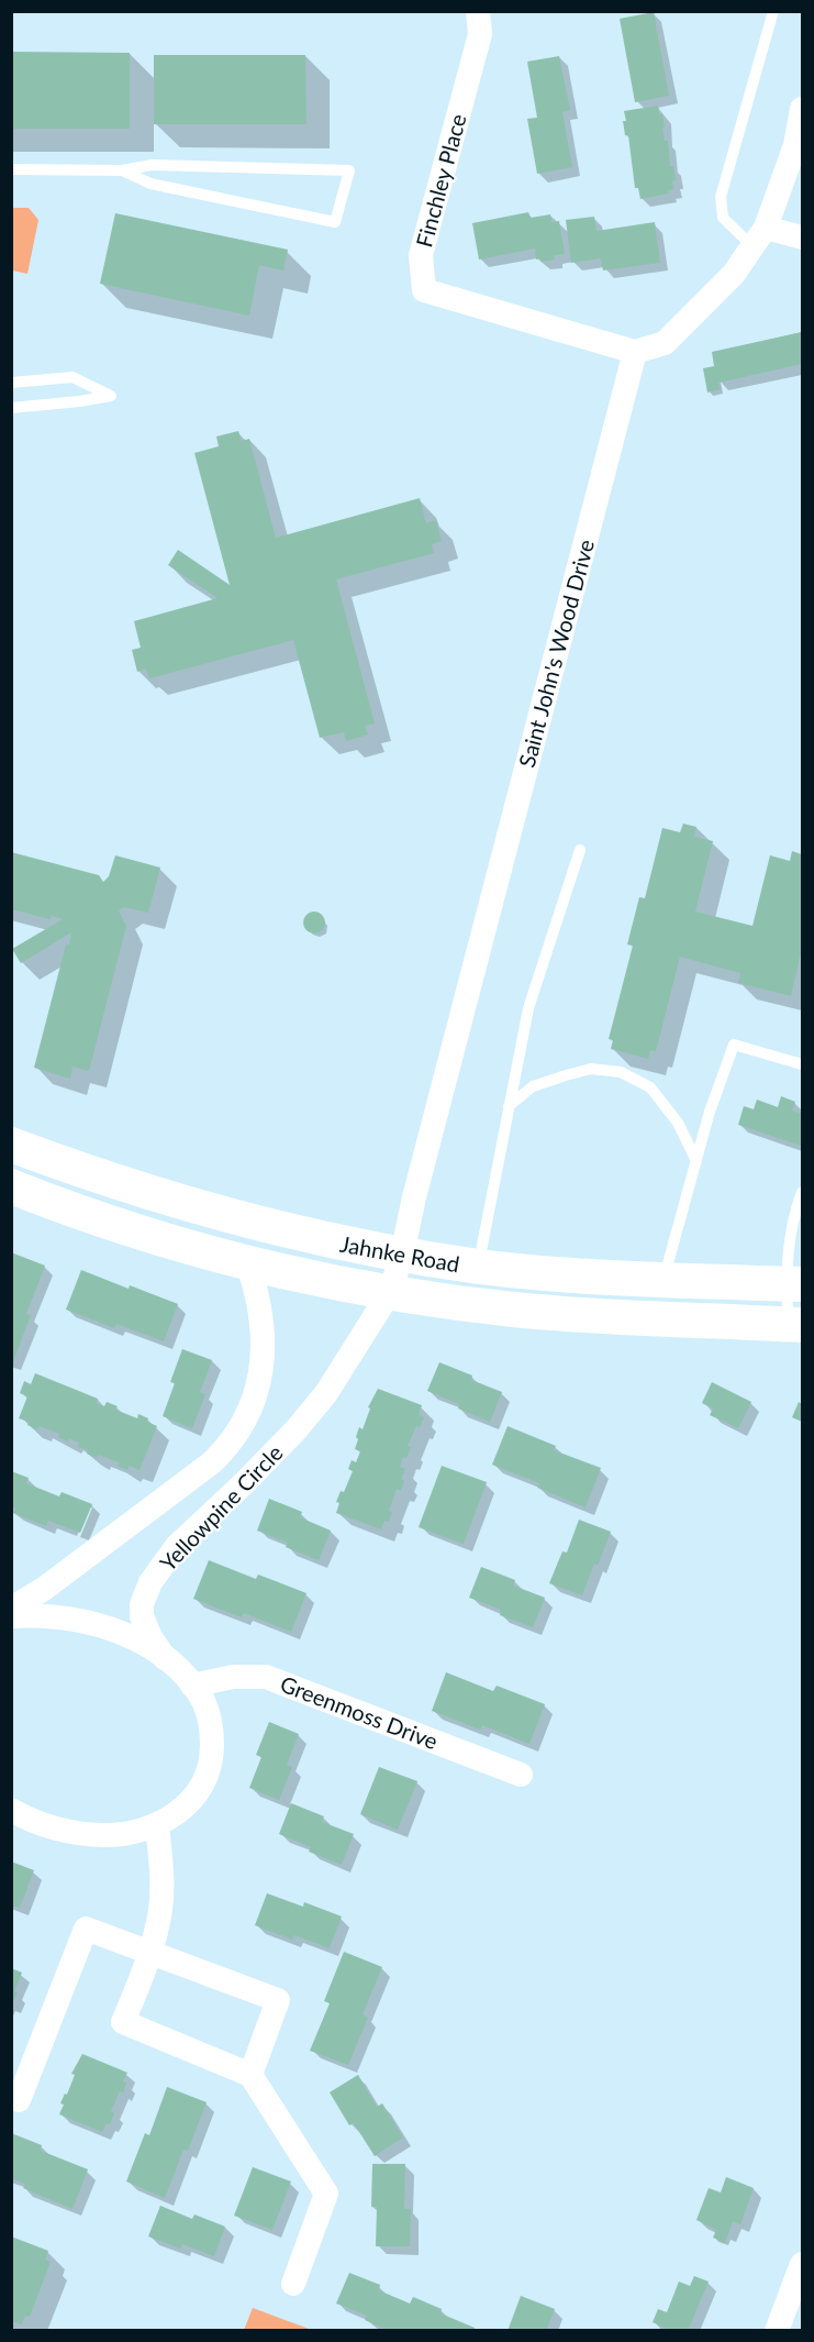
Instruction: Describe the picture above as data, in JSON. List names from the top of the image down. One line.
{"streets":{"main road":["Jahnke Road"],"street":["Finchley Place","Saint John's Wood Drive","Yellowpine Circle","Greenmoss Drive"]},"crossings":[["Finchley Place","Saint John's Wood Drive"],["Saint John's Wood Drive","Jahnke Road"],["Saint John's Wood Drive","Yellowpine Circle"],["Jahnke Road","Yellowpine Circle"],["Yellowpine Circle","Greenmoss Drive"]]}
